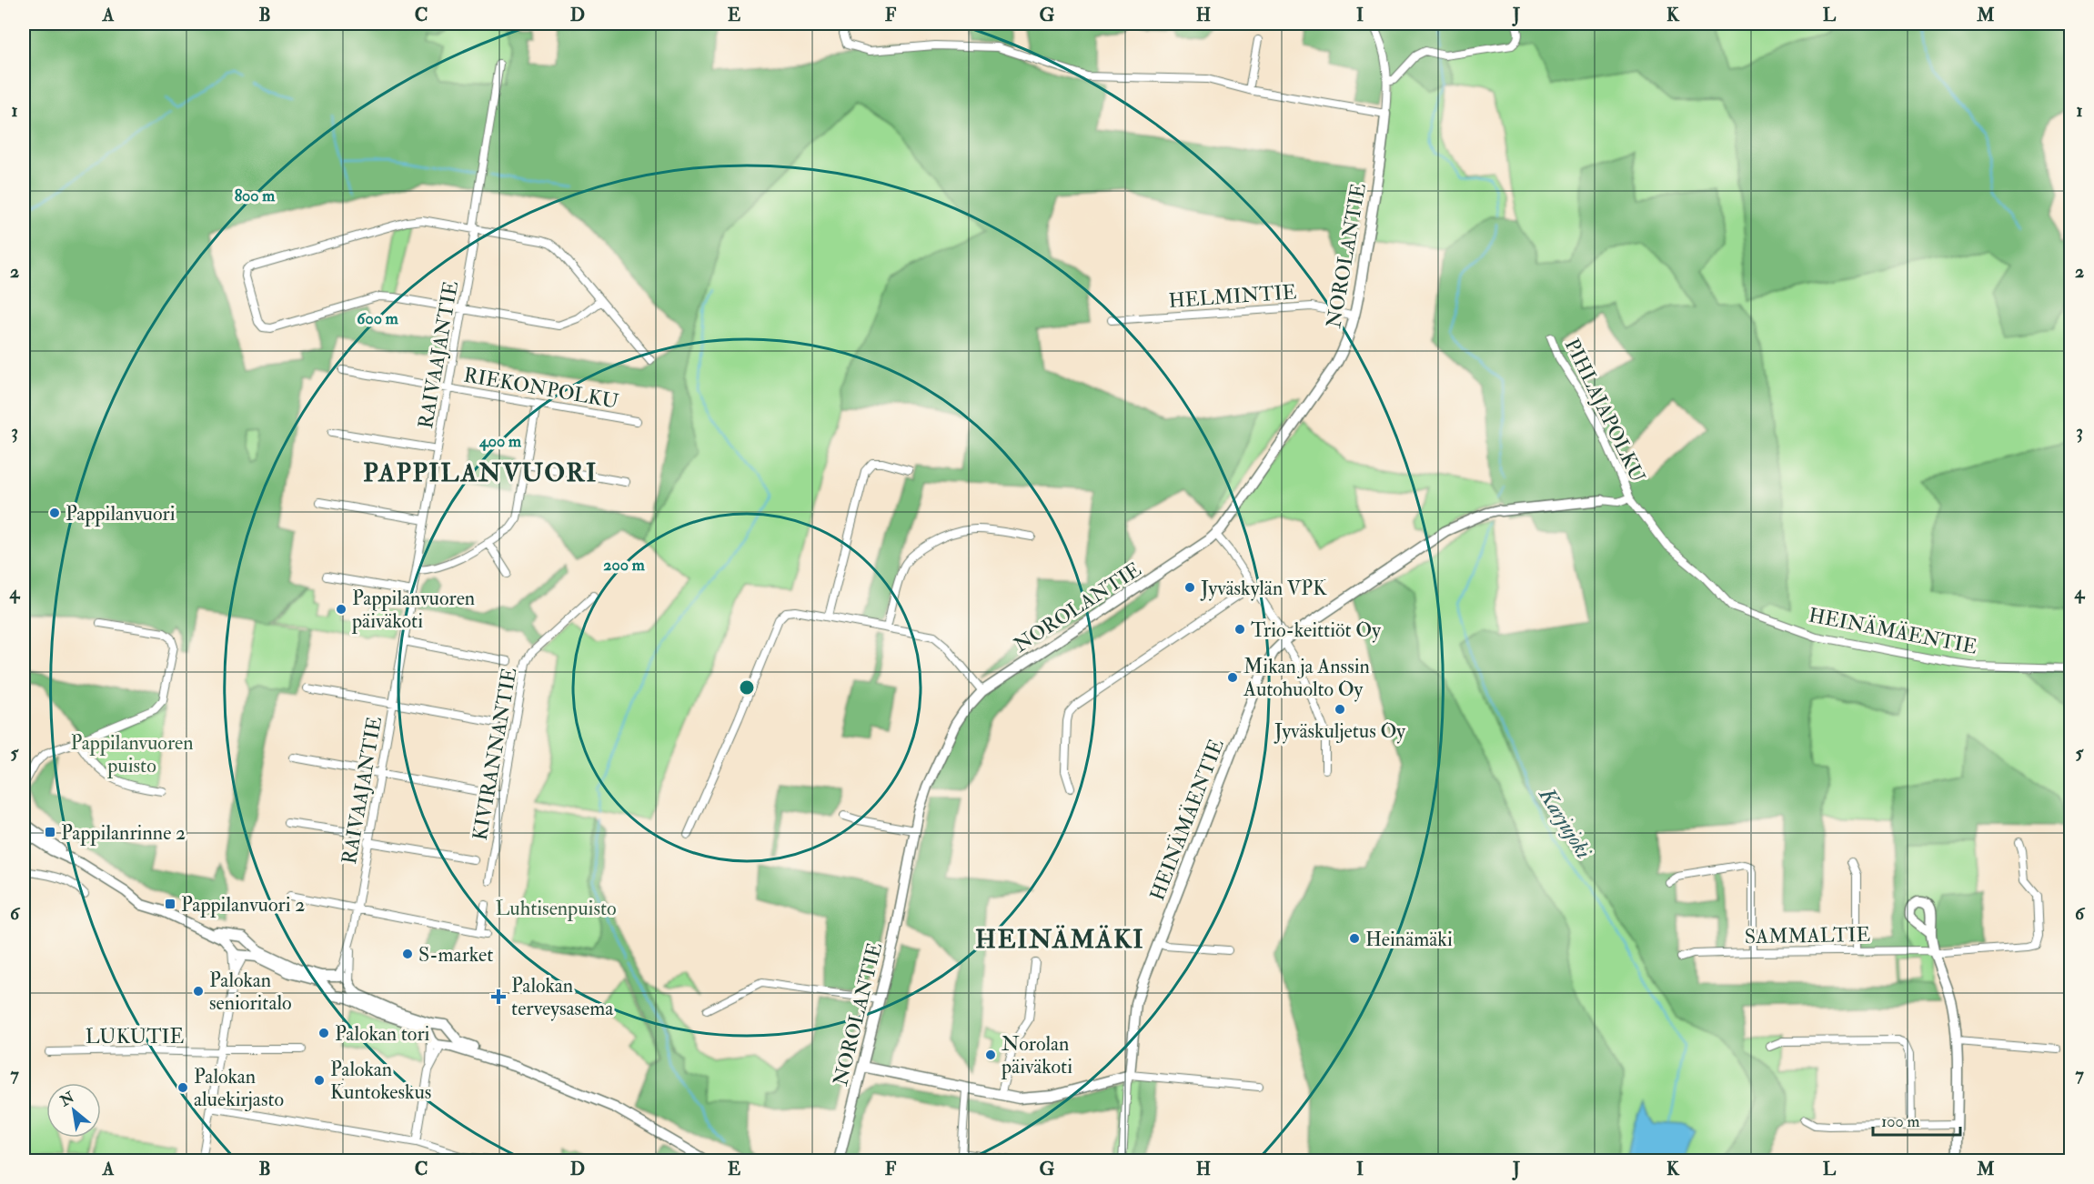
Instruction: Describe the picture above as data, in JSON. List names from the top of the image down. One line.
{"streets":{"street":["NOROLANTIE","HELMINTIE","RAIVAAJANTIE","RIEKONPOLKU","PIHLAJAPOLKU","HEINÄMÄENTIE","KIVIRANNANTIE","SAMMALTIE","LUKUTIE"]},"crossings":[["NOROLANTIE","HELMINTIE"],["RAIVAAJANTIE","RIEKONPOLKU"],["PIHLAJAPOLKU","HEINÄMÄENTIE"]],"districts":["PAPPILANVUORI","HEINÄMÄKI"],"water":["Karjujoki"],"parks":["Pappilanvuoren puisto","Luhtisenpuisto"],"places":{"other":["Pappilanvuori","Jyväskylän VPK","Pappilanvuoren päiväkoti","Trio-keittiöt Oy","Mikan ja Anssin Autohuolto Oy","Jyväskuljetus Oy","Heinämäki","S-market","Palokan senioritalo","Palokan tori","Norolan päiväkoti","Palokan Kuntokeskus","Palokan aluekirjasto"],"transit":["Pappilanrinne 2","Pappilanvuori 2"],"health":["Palokan terveysasema"]},"scale_bar":"100 m","north":"top left","grid":{"columns":["A","B","C","D","E","F","G","H","I","J","K","L","M"],"rows":["1","2","3","4","5","6","7"]},"rings":["800 m","600 m","400 m","200 m"]}
